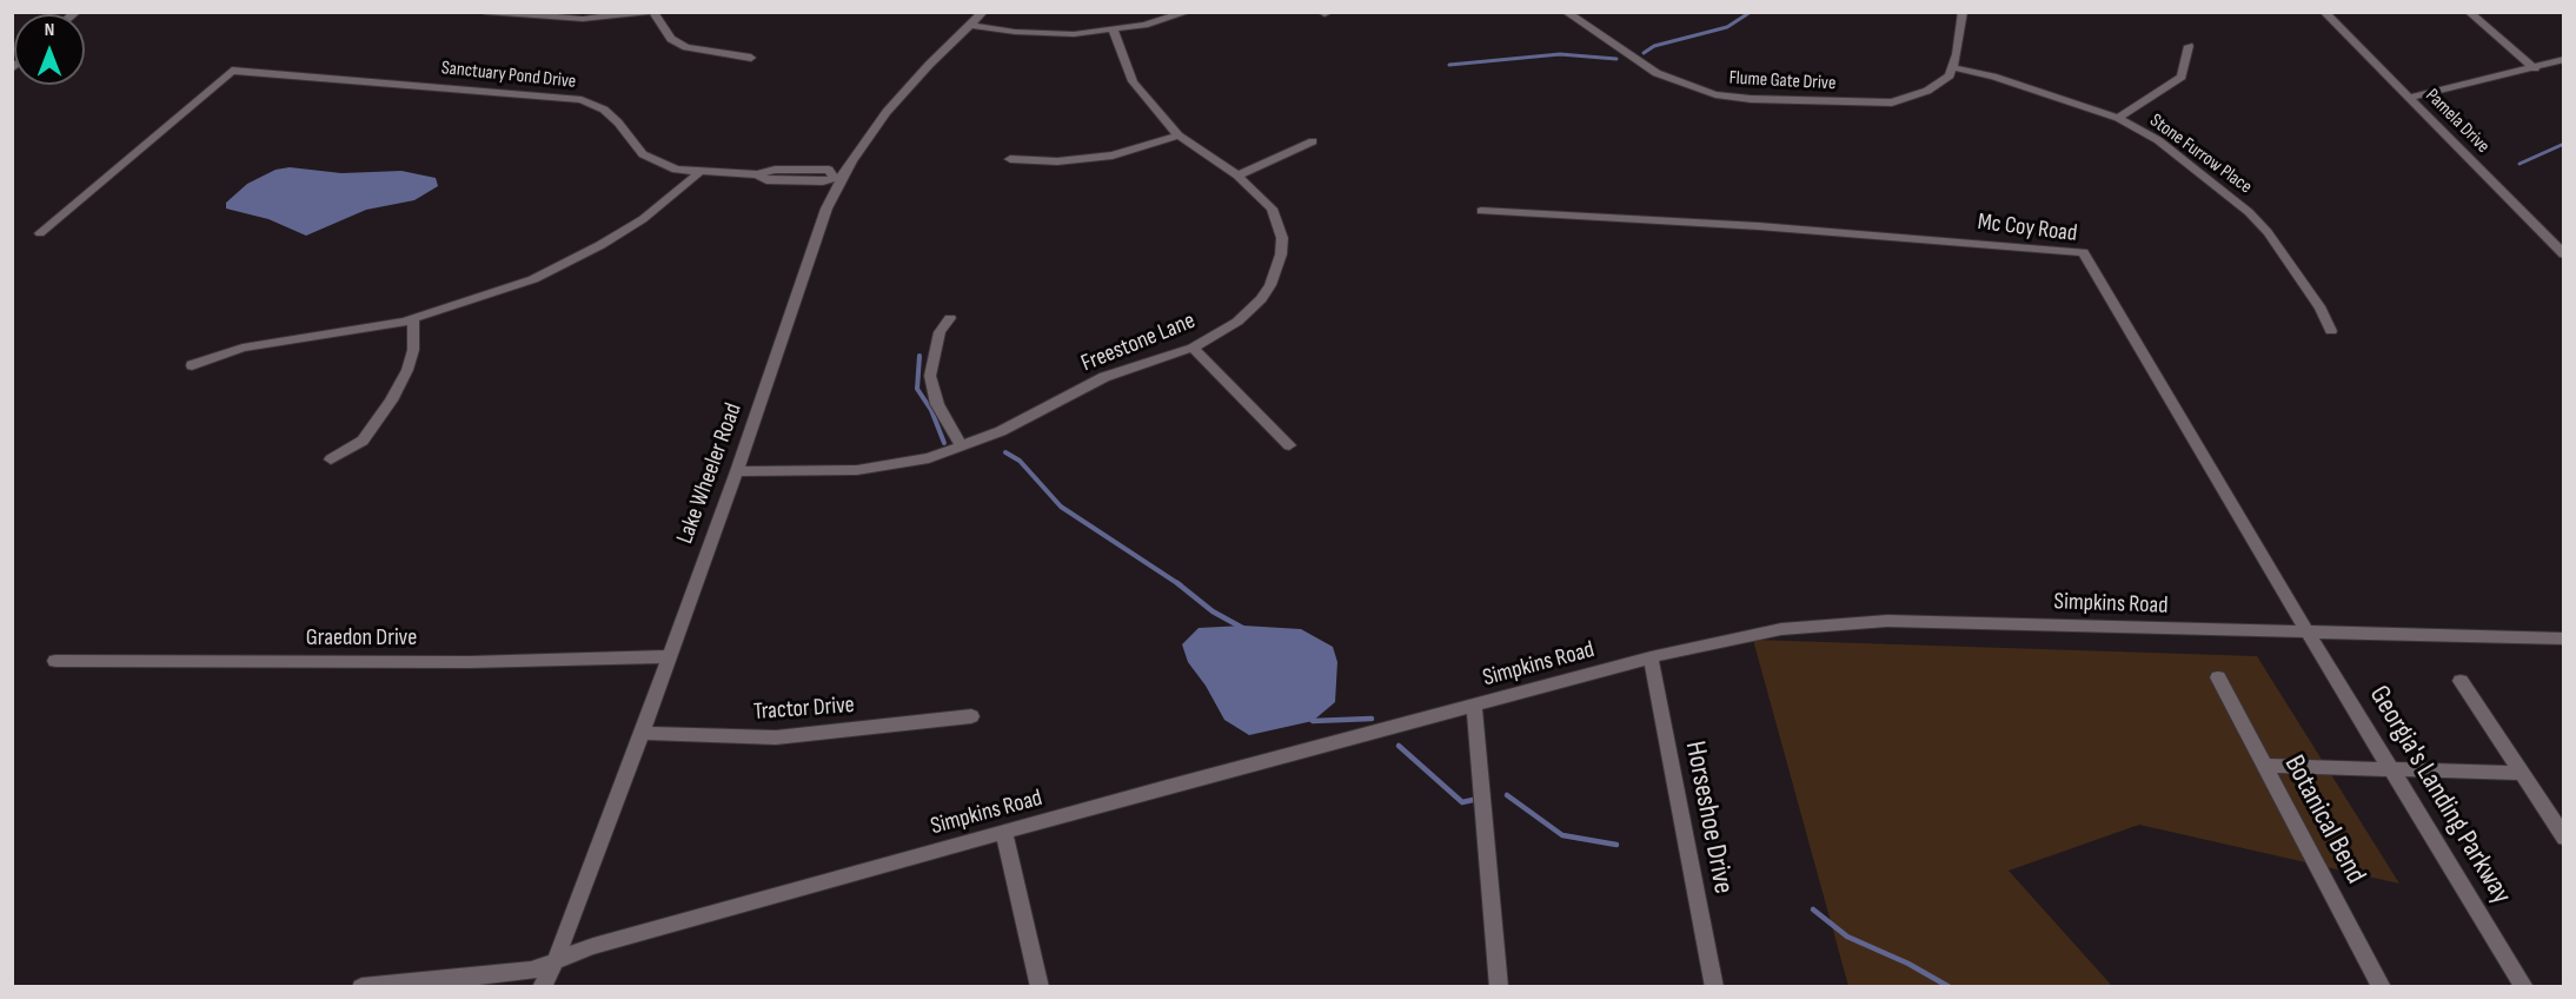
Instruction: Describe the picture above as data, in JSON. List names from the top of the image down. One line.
{"streets":{"street":["Sanctuary Pond Drive","Flume Gate Drive","Pamela Drive","Stone Furrow Place","Mc Coy Road","Freestone Lane","Lake Wheeler Road","Simpkins Road","Graedon Drive","Tractor Drive","Georgia's Landing Parkway","Horseshoe Drive","Botanical Bend"]},"crossings":[["Sanctuary Pond Drive","Lake Wheeler Road"],["Flume Gate Drive","Stone Furrow Place"],["Mc Coy Road","Simpkins Road"],["Mc Coy Road","Georgia's Landing Parkway"],["Freestone Lane","Lake Wheeler Road"],["Lake Wheeler Road","Simpkins Road"],["Lake Wheeler Road","Graedon Drive"],["Lake Wheeler Road","Tractor Drive"],["Simpkins Road","Georgia's Landing Parkway"],["Simpkins Road","Horseshoe Drive"]],"north":"top"}
